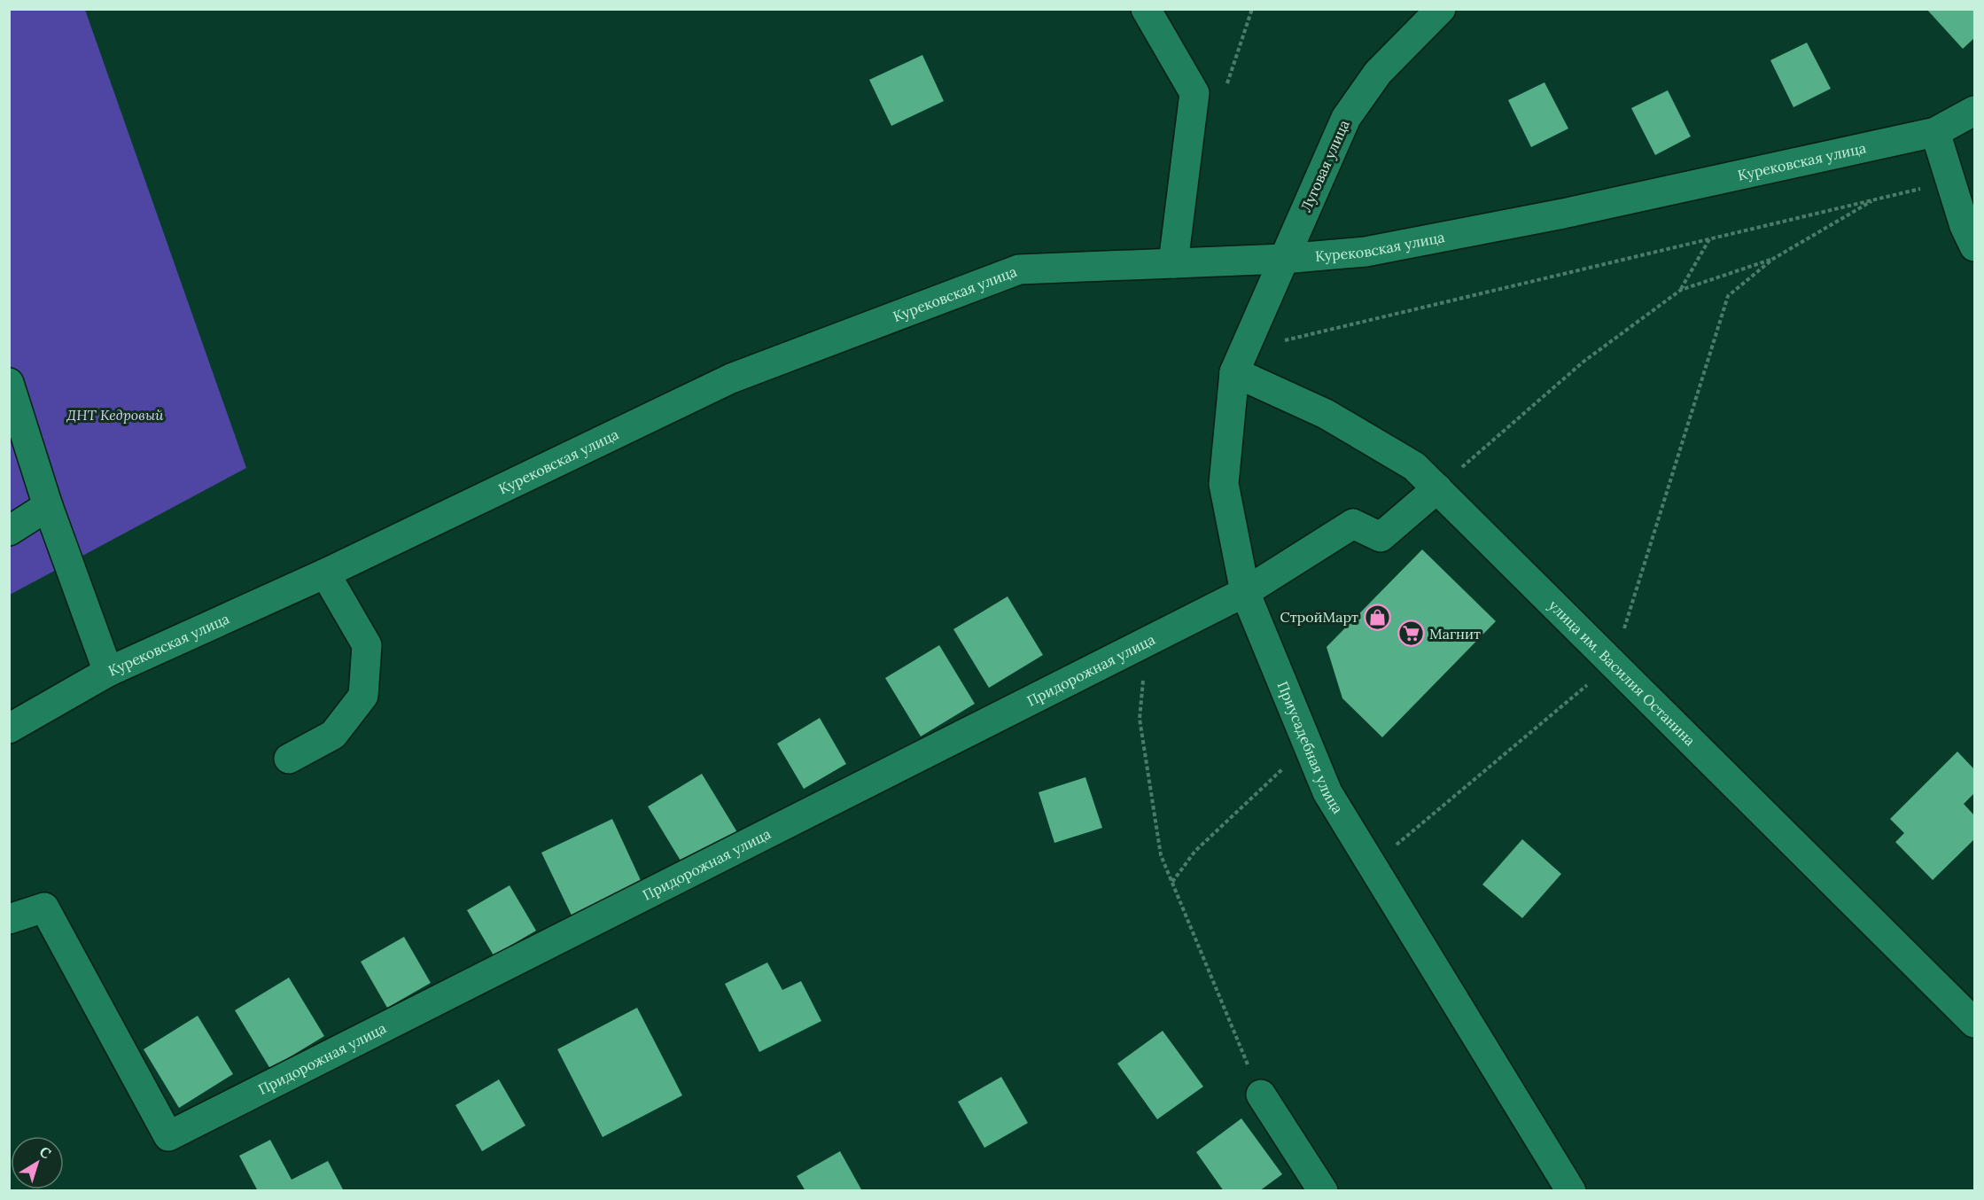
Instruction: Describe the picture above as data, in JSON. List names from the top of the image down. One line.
{"streets":{"street":["Курековская улица","Луговая улица","Придорожная улица","улица им. Василия Останина","Приусадебная улица"]},"crossings":[["Курековская улица","Луговая улица"],["Курековская улица","Приусадебная улица"],["Луговая улица","Приусадебная улица"],["Придорожная улица","улица им. Василия Останина"],["Придорожная улица","Приусадебная улица"],["улица им. Василия Останина","Приусадебная улица"]],"parks":["ДНТ Кедровый"],"places":{"shop":["СтройМарт"],"supermarket":["Магнит"]},"north":"top right"}
